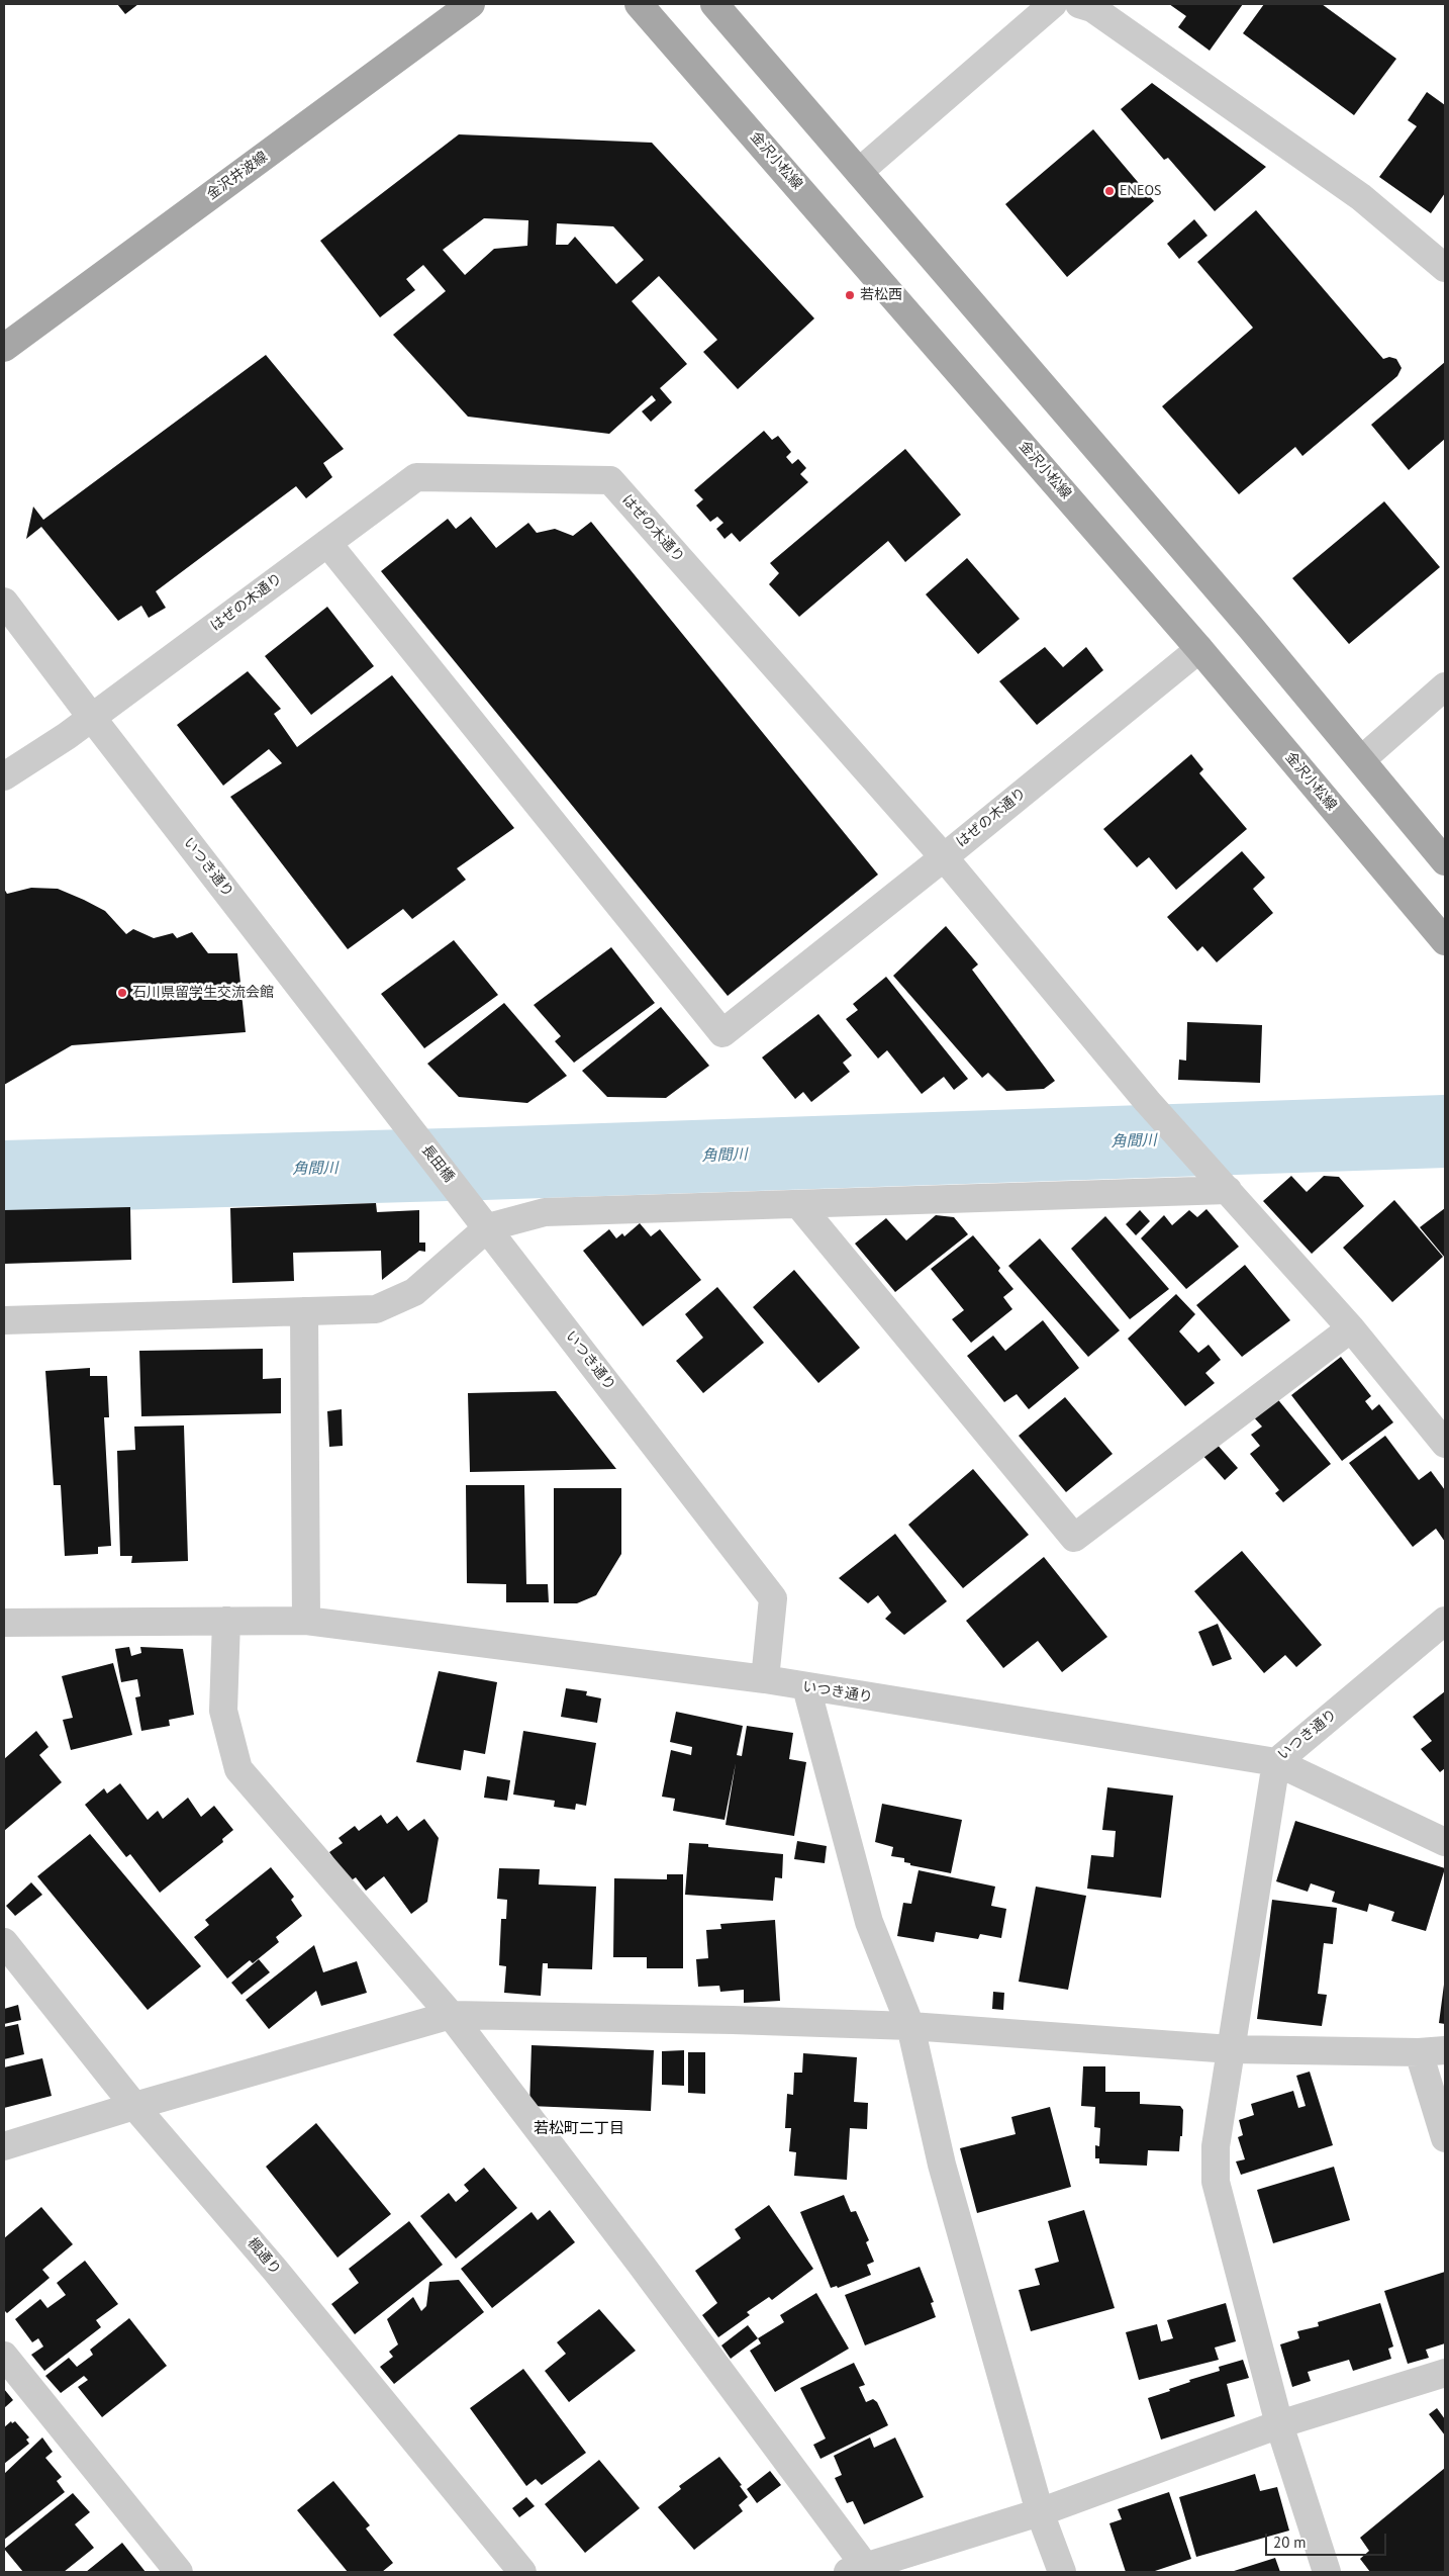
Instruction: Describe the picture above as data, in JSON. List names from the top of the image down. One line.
{"streets":{"main road":["金沢小松線","金沢井波線"],"street":["はぜの木通り","いつき通り","長田橋","楓通り"]},"crossings":[["金沢小松線","はぜの木通り"],["はぜの木通り","いつき通り"],["いつき通り","長田橋"]],"districts":["若松町二丁目"],"water":["角間川"],"places":["ENEOS","若松西","石川県留学生交流会館"],"scale_bar":"20 m"}
